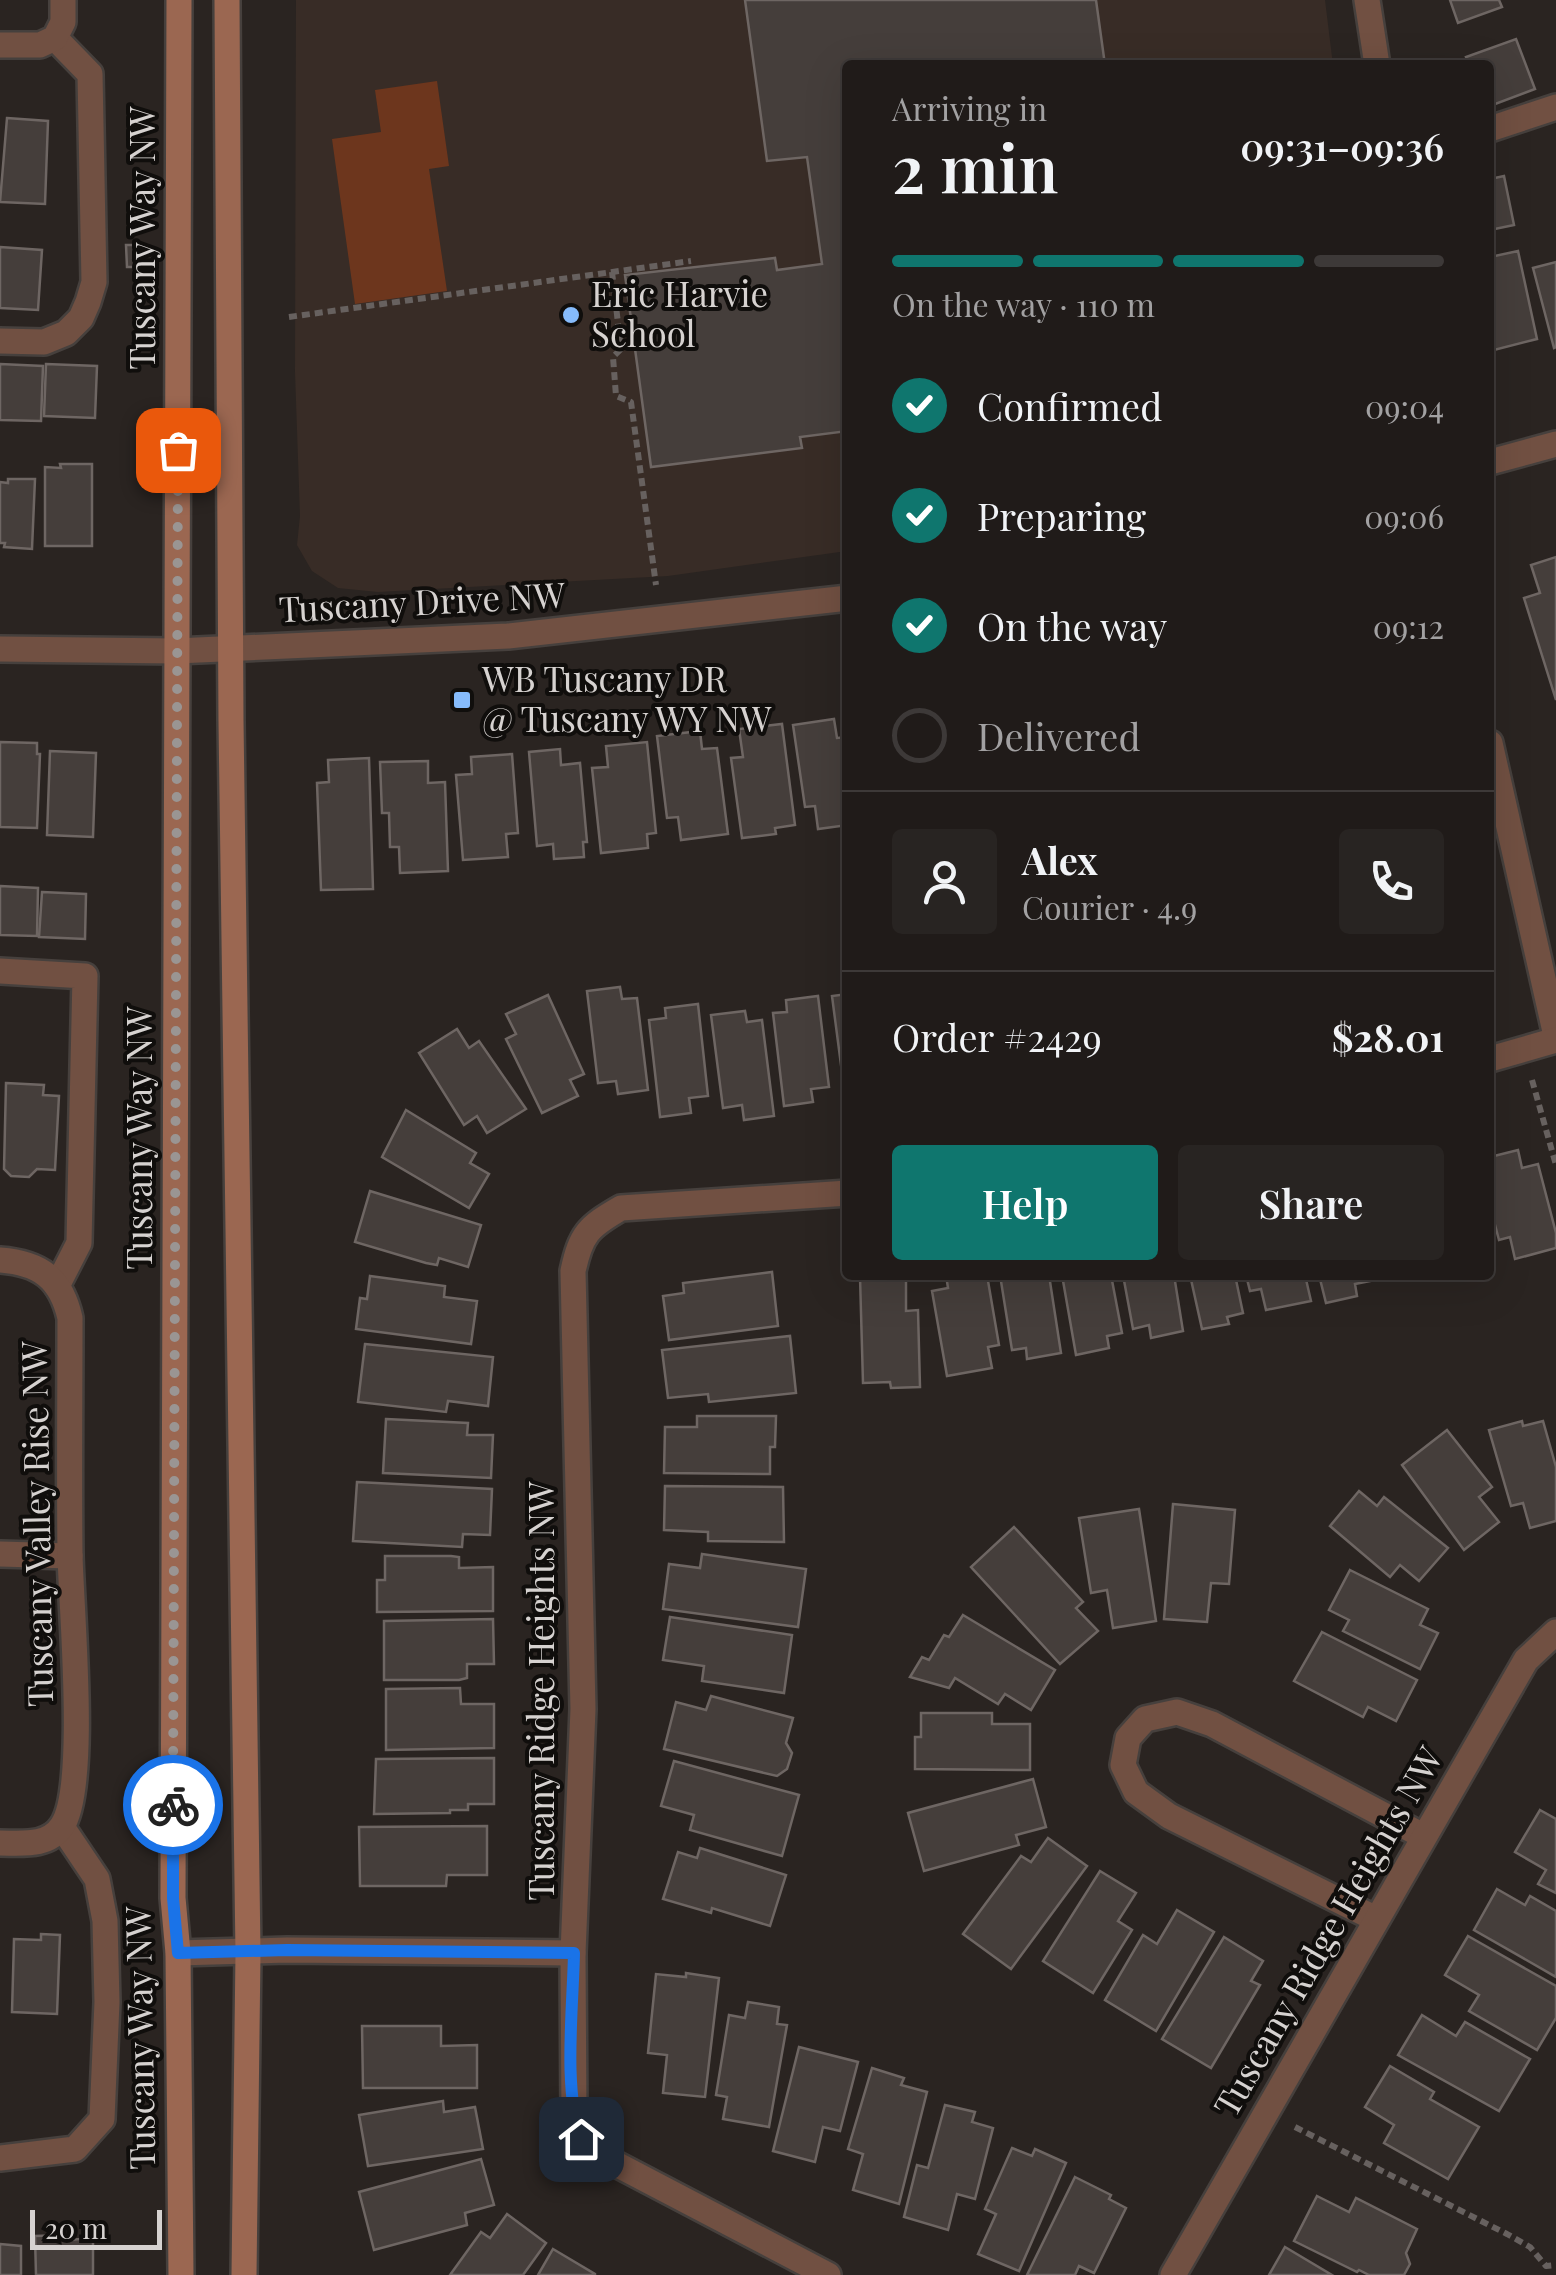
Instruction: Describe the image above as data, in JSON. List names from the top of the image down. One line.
{"streets":{"street":["Tuscany Way NW","Tuscany Drive NW","Tuscany Valley Rise NW","Tuscany Ridge Heights NW"]},"crossings":[["Tuscany Way NW","Tuscany Drive NW"]],"places":{"other":["Eric Harvie School"],"transit":["WB Tuscany DR @ Tuscany WY NW"]},"scale_bar":"20 m","page":{"heading":["2 min","Arriving in","09:31–09:36"],"panel":["Alex","Courier · 4.9","Order #2429","$28.01"],"bar":"On the way · 110 m","list":[["Confirmed","09:04"],["Preparing","09:06"],["On the way","09:12"],"Delivered"],"buttons":["Help","Share"],"scale":"20 m"}}
